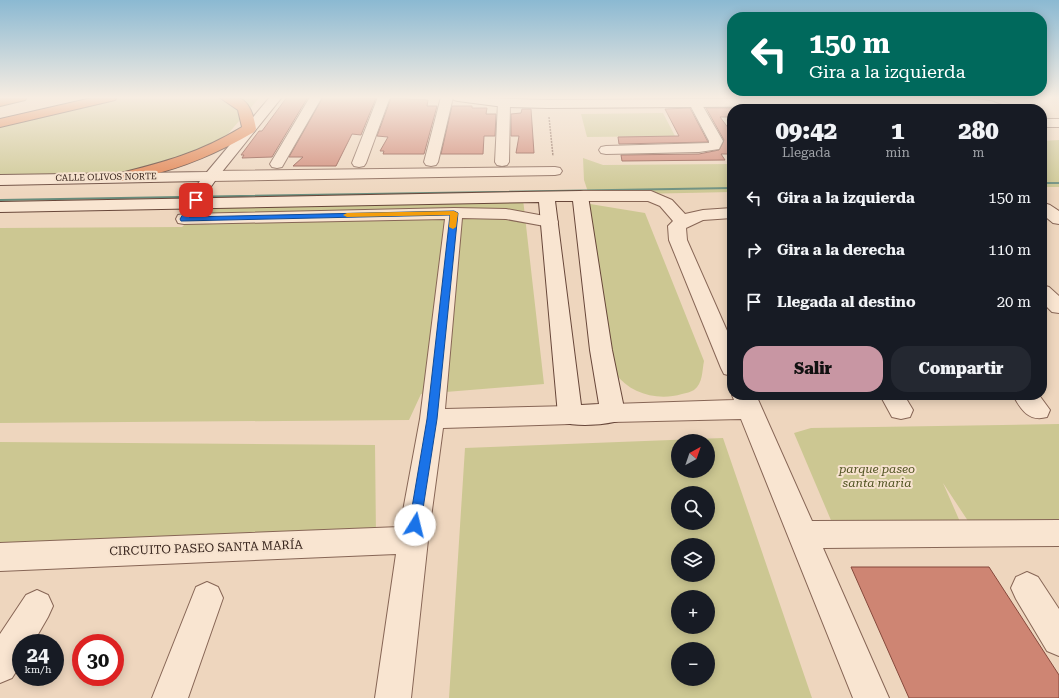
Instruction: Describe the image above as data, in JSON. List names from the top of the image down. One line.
{"streets":{"street":["CALLE OLIVOS NORTE","CIRCUITO PASEO SANTA MARÍA"]},"parks":["parque paseo santa maria"],"north":"top right","page":{"turn":["150 m","Gira a la izquierda"],"eta":["09:42","Llegada","1","min","280","m"],"list":[{"name":"Gira a la izquierda","value":"150 m"},{"name":"Gira a la derecha","value":"110 m"},{"name":"Llegada al destino","value":"20 m"}],"buttons":["Salir","Compartir"],"map_buttons":["+","−"],"speed":"24 km/h","limit":"30"}}
